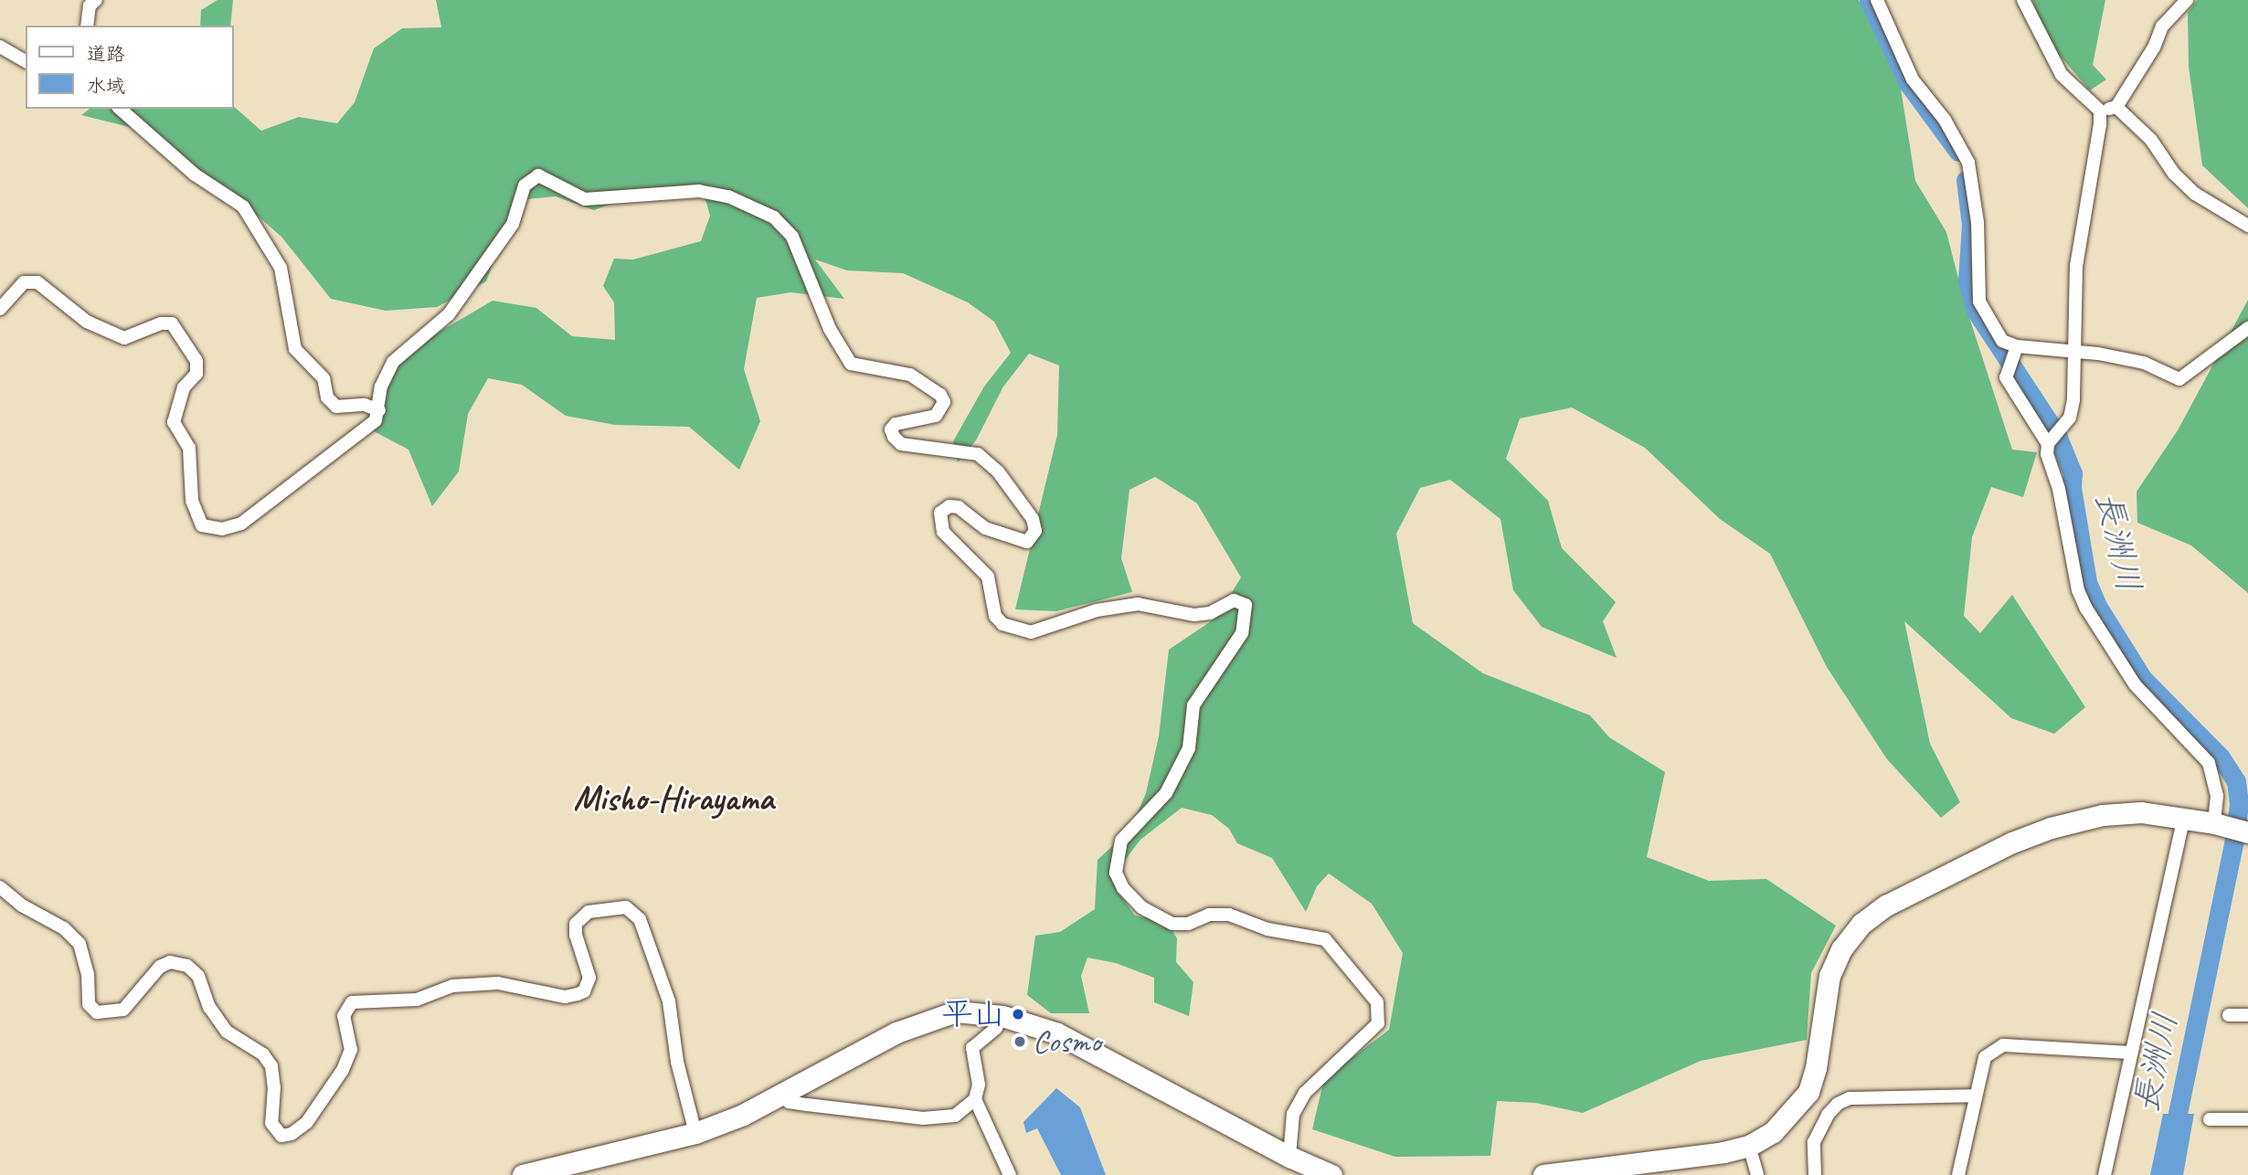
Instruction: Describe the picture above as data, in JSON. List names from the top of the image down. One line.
{"districts":["Misho-Hirayama"],"water":["長洲川"],"places":["平山","Cosmo"],"legend":["道路","水域"]}
